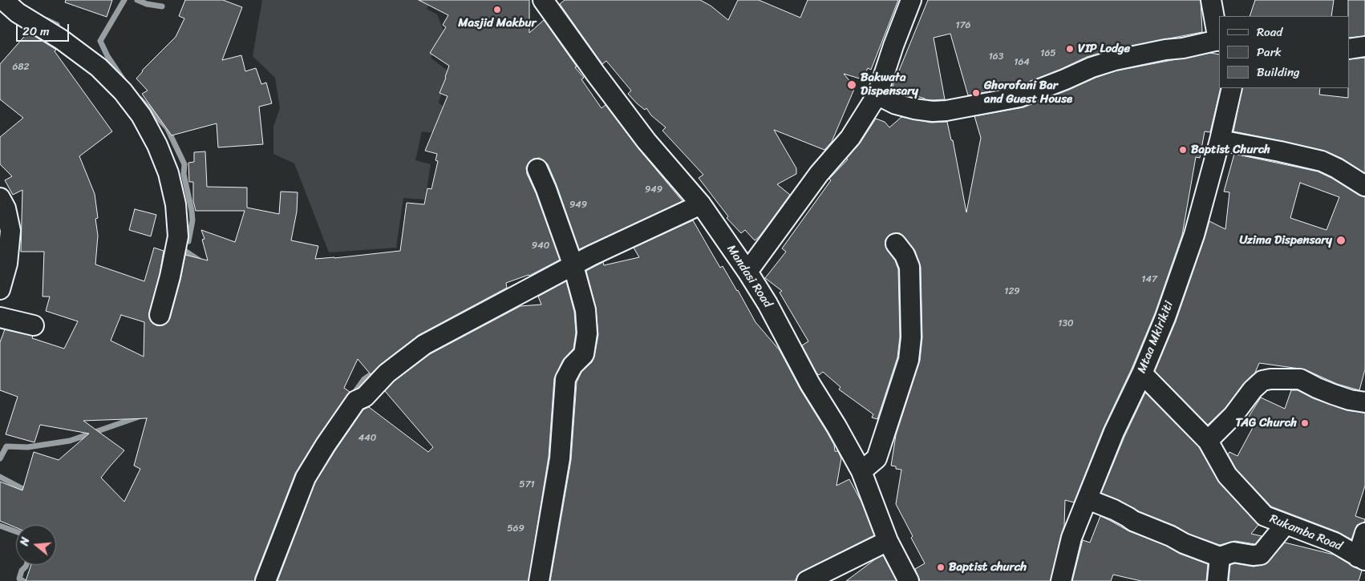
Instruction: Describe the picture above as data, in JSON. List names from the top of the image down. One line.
{"streets":{"street":["Mandasi Road","Mtaa Mkirikiti","Rukamba Road"]},"crossings":[["Mtaa Mkirikiti","Rukamba Road"]],"places":["Masjid Makbur","VIP Lodge","Bakwata Dispensary","Ghorofani Bar and Guest House","Baptist Church","Uzima Dispensary","TAG Church","Baptist church"],"house_numbers":["176","165","163","164","682","949","949","940","147","129","130","440","571","569"],"legend":["Road","Park","Building"],"scale_bar":"20 m","north":"left"}
